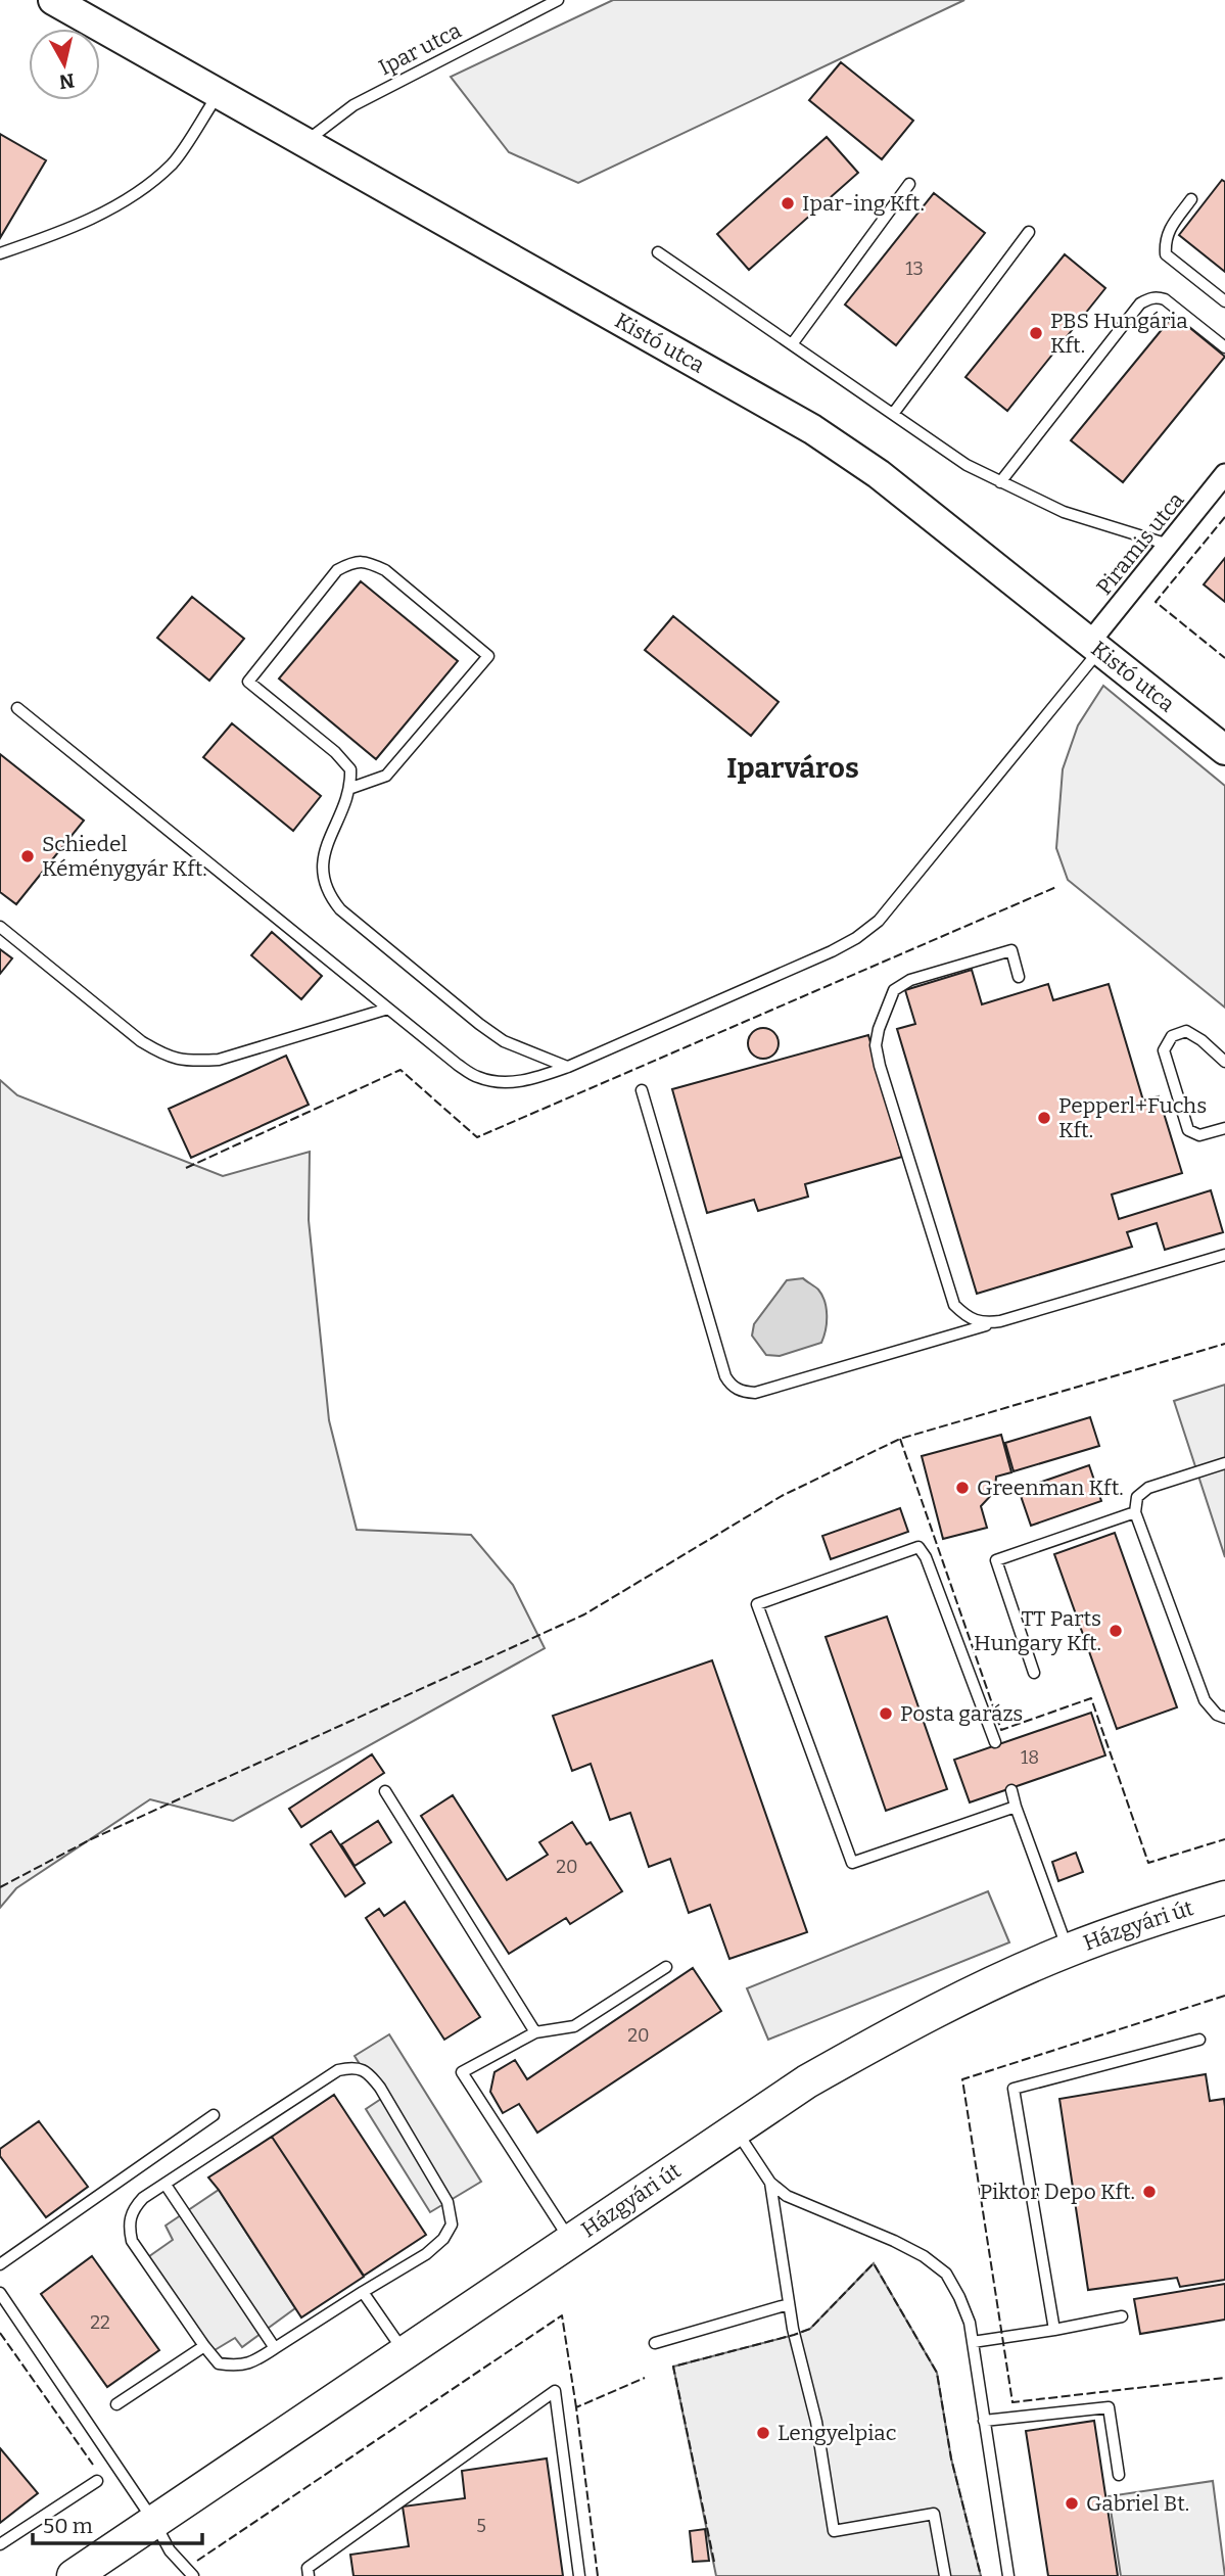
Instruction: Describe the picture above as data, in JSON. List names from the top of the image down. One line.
{"streets":{"main road":["Házgyári út"],"street":["Kistó utca","Piramis utca"],"lane":["Ipar utca"]},"crossings":[["Ipar utca","Kistó utca"],["Kistó utca","Piramis utca"]],"districts":["Iparváros"],"places":["Ipar-ing Kft.","PBS Hungária Kft.","Schiedel Kéménygyár Kft.","Pepperl+Fuchs Kft.","Greenman Kft.","TT Parts Hungary Kft.","Posta garázs","Piktor Depo Kft.","Lengyelpiac","Gabriel Bt."],"house_numbers":["13","18","20","20","22","5"],"scale_bar":"50 m","north":"bottom"}
